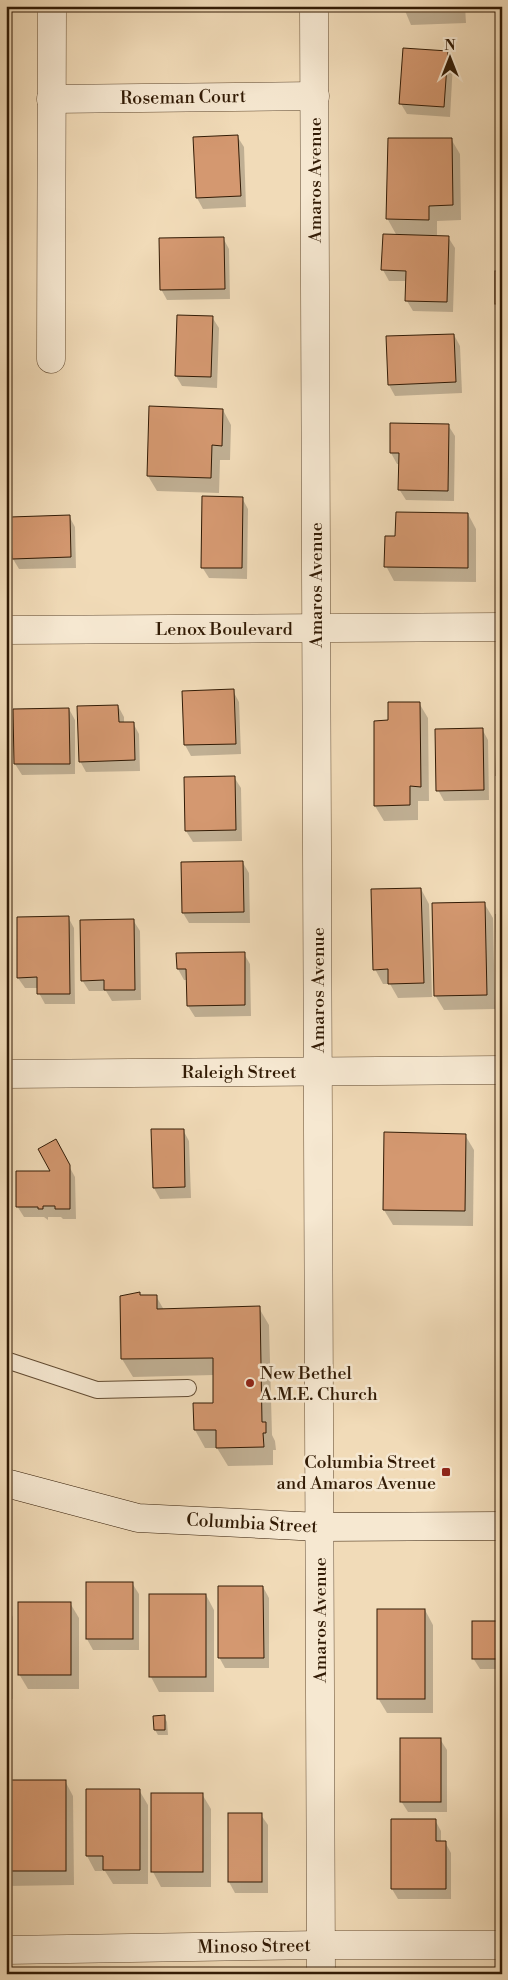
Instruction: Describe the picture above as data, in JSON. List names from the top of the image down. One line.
{"streets":{"street":["Roseman Court","Amaros Avenue","Lenox Boulevard","Raleigh Street","Columbia Street","Minoso Street"]},"crossings":[["Roseman Court","Amaros Avenue"],["Amaros Avenue","Lenox Boulevard"],["Amaros Avenue","Raleigh Street"],["Amaros Avenue","Columbia Street"],["Amaros Avenue","Minoso Street"]],"places":{"other":["New Bethel A.M.E. Church"],"transit":["Columbia Street and Amaros Avenue"]},"north":"top"}
